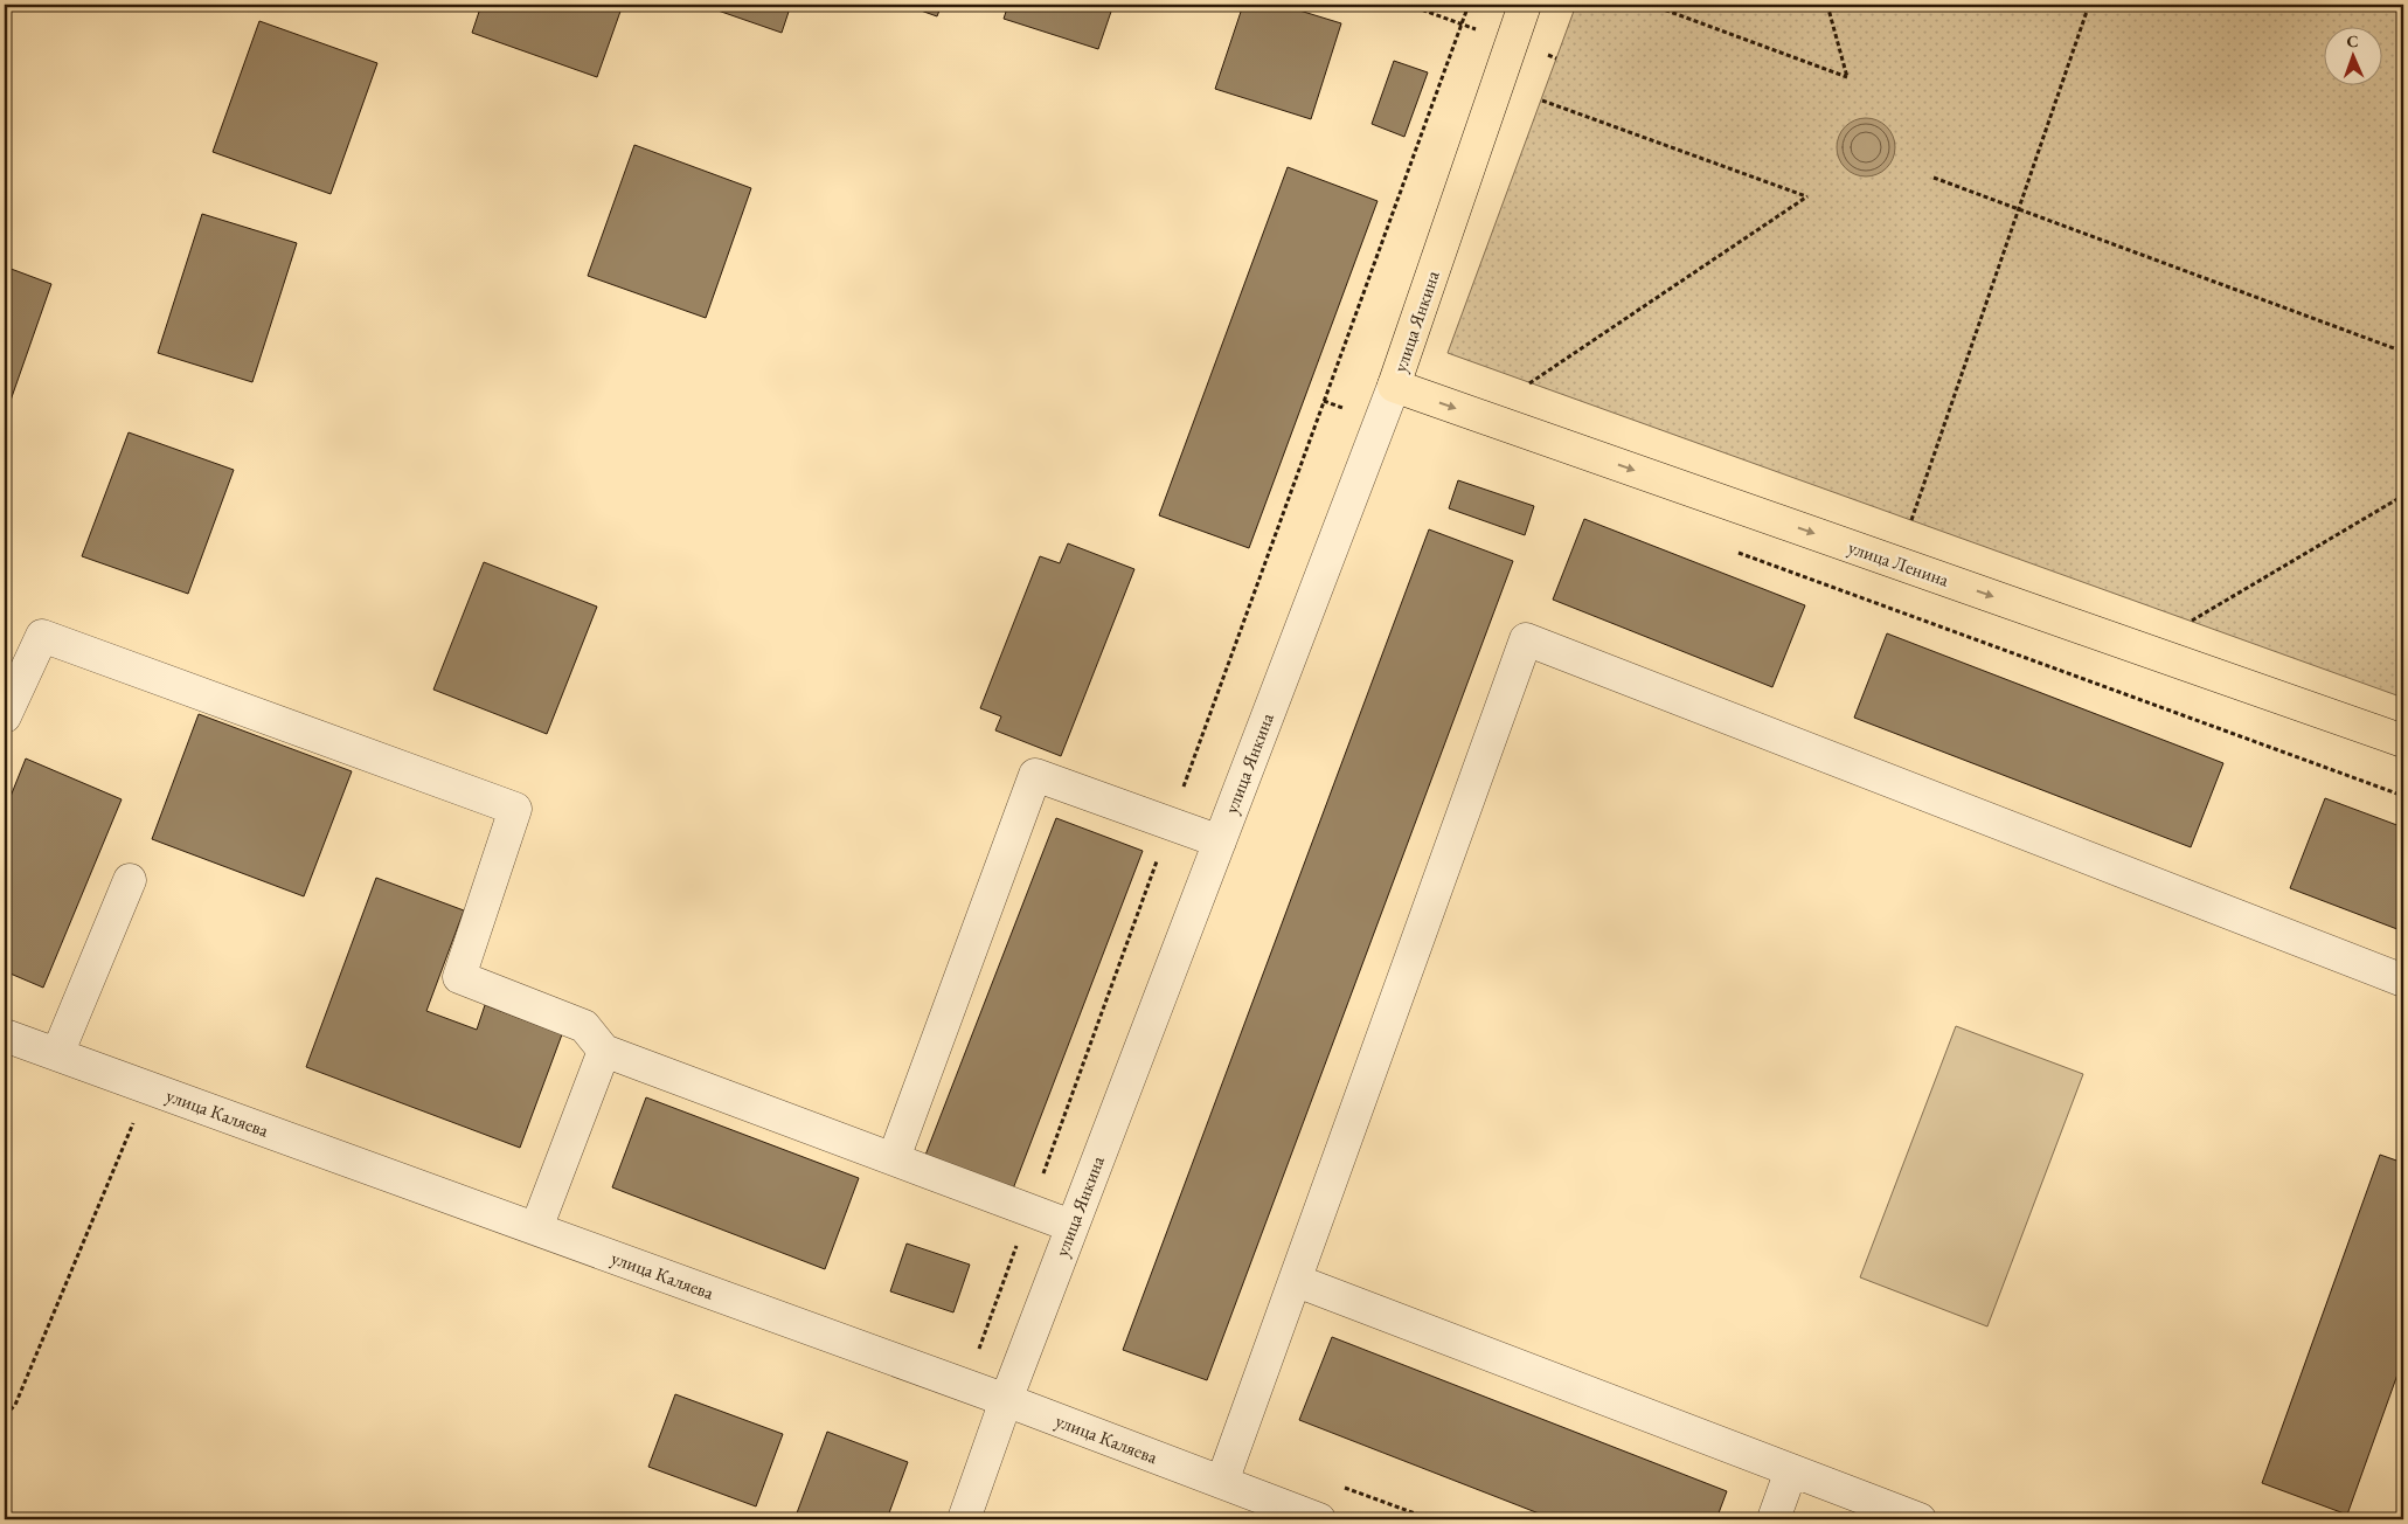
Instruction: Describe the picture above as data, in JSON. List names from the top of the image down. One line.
{"streets":{"main road":["улица Янкина","улица Ленина"],"street":["улица Каляева"]},"crossings":[["улица Янкина","улица Ленина"],["улица Янкина","улица Каляева"]],"one_way":["улица Ленина"],"north":"top"}
